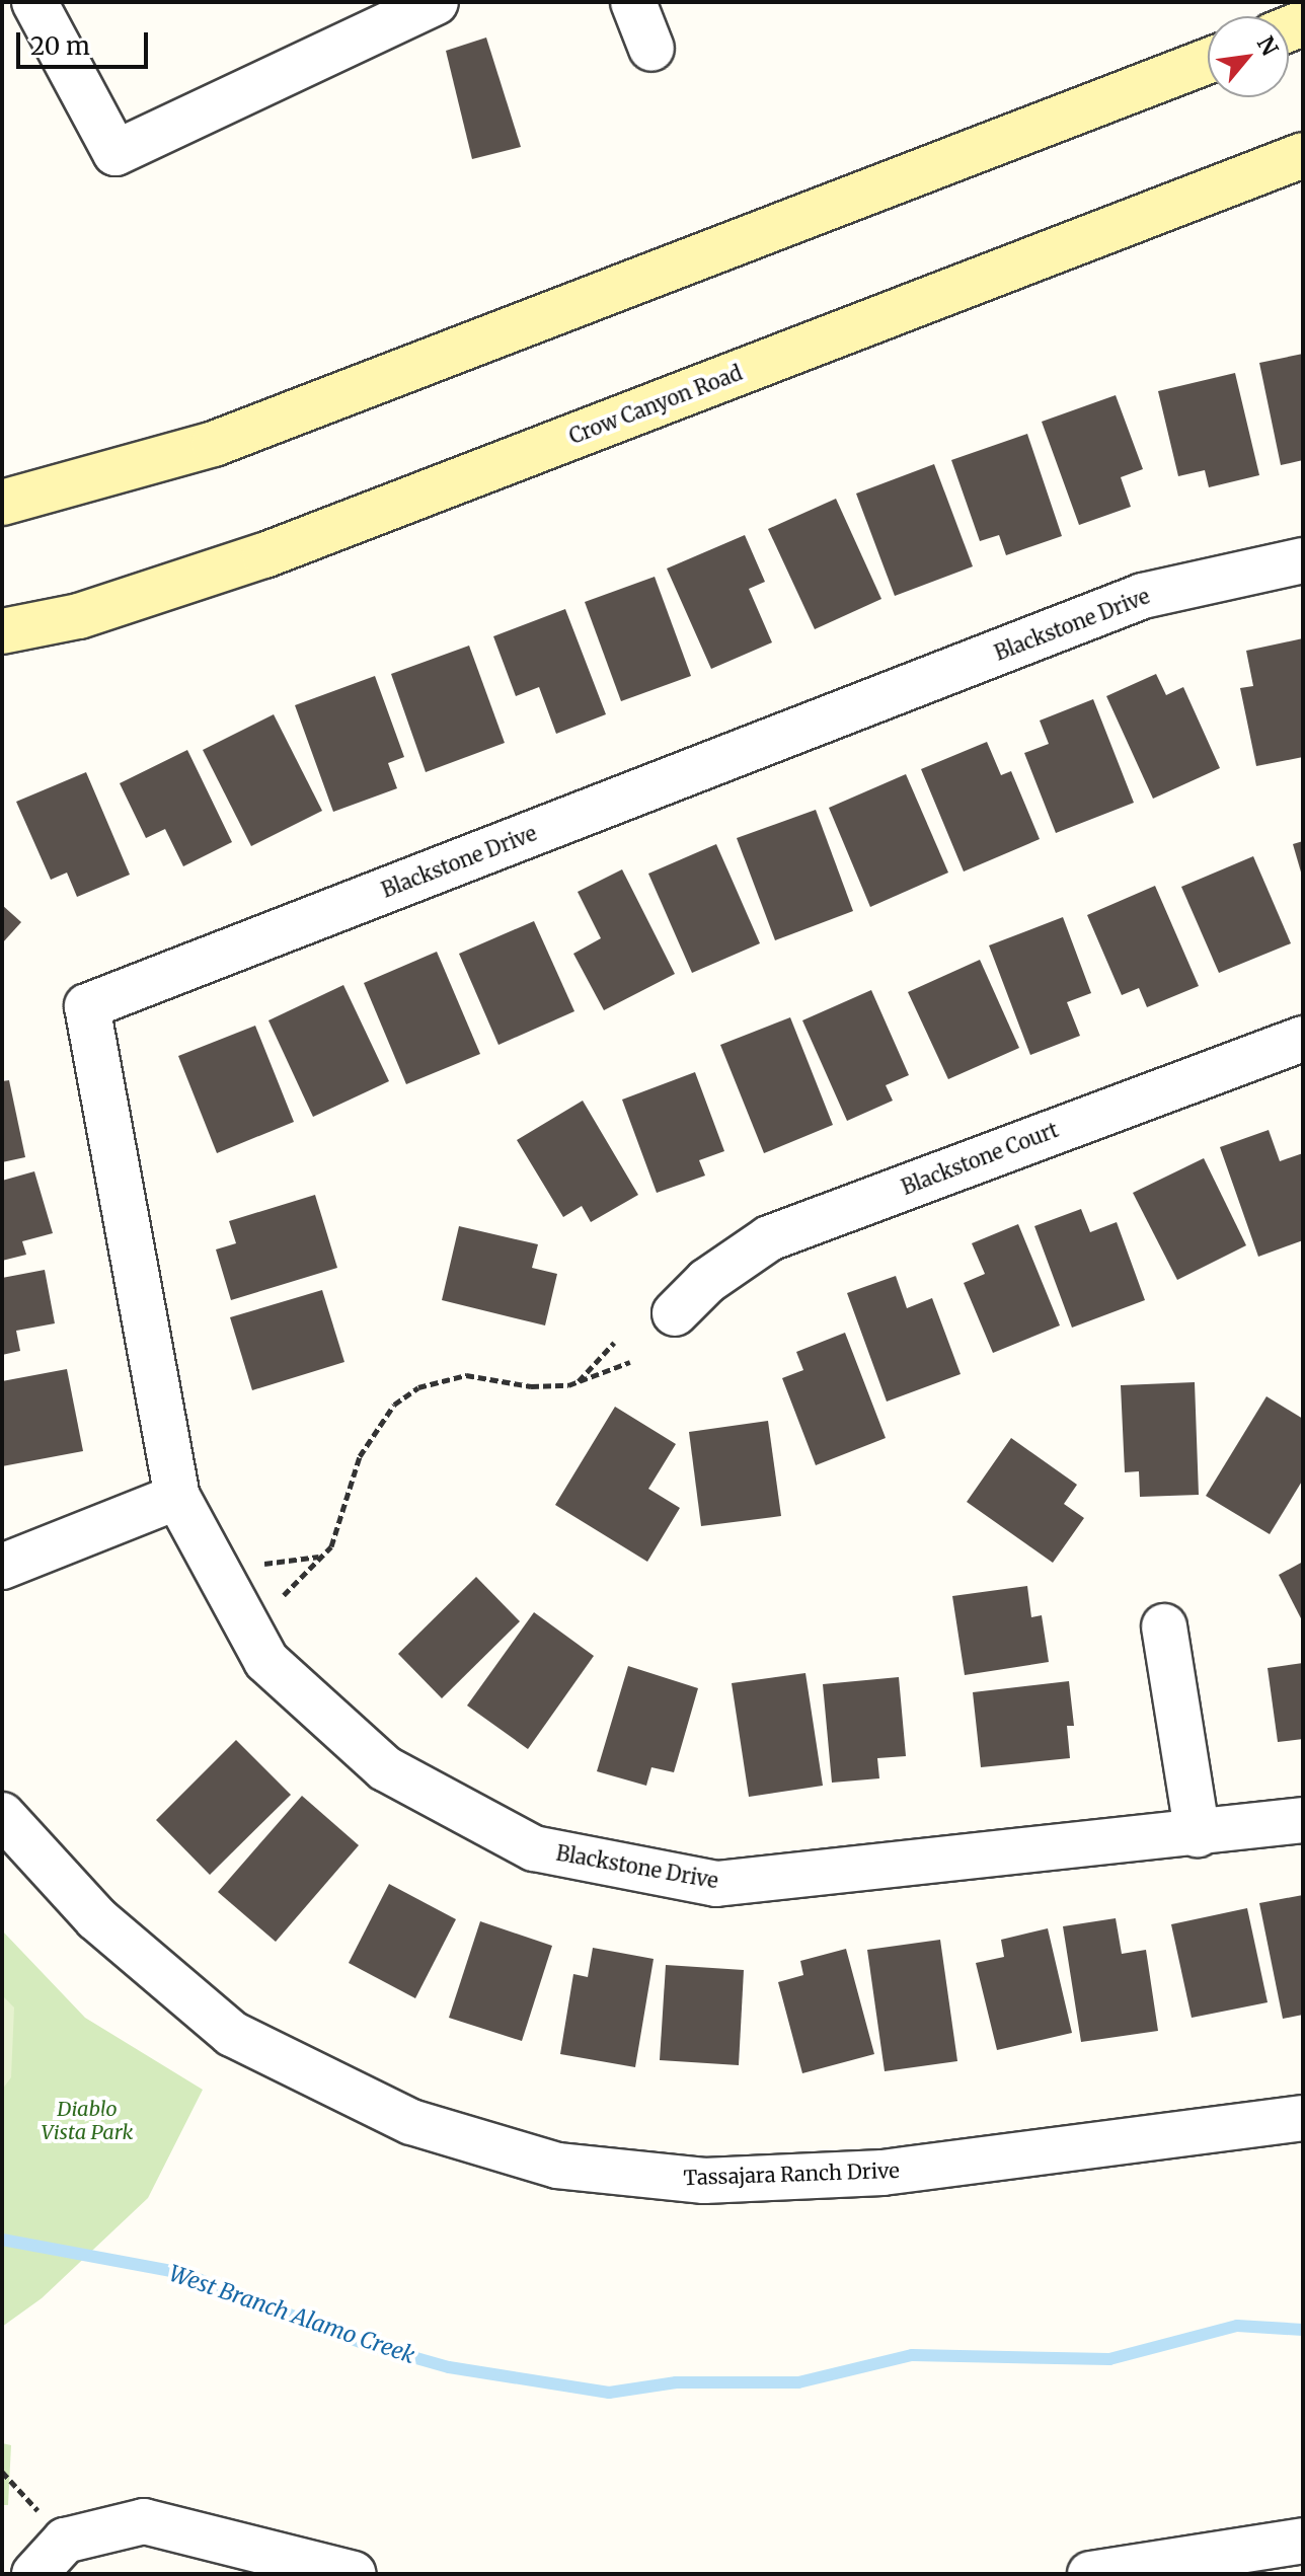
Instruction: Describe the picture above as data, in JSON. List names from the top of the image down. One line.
{"streets":{"main road":["Crow Canyon Road"],"street":["Blackstone Drive","Blackstone Court","Tassajara Ranch Drive"]},"water":["West Branch Alamo Creek"],"parks":["Diablo Vista Park"],"scale_bar":"20 m","north":"top right"}
